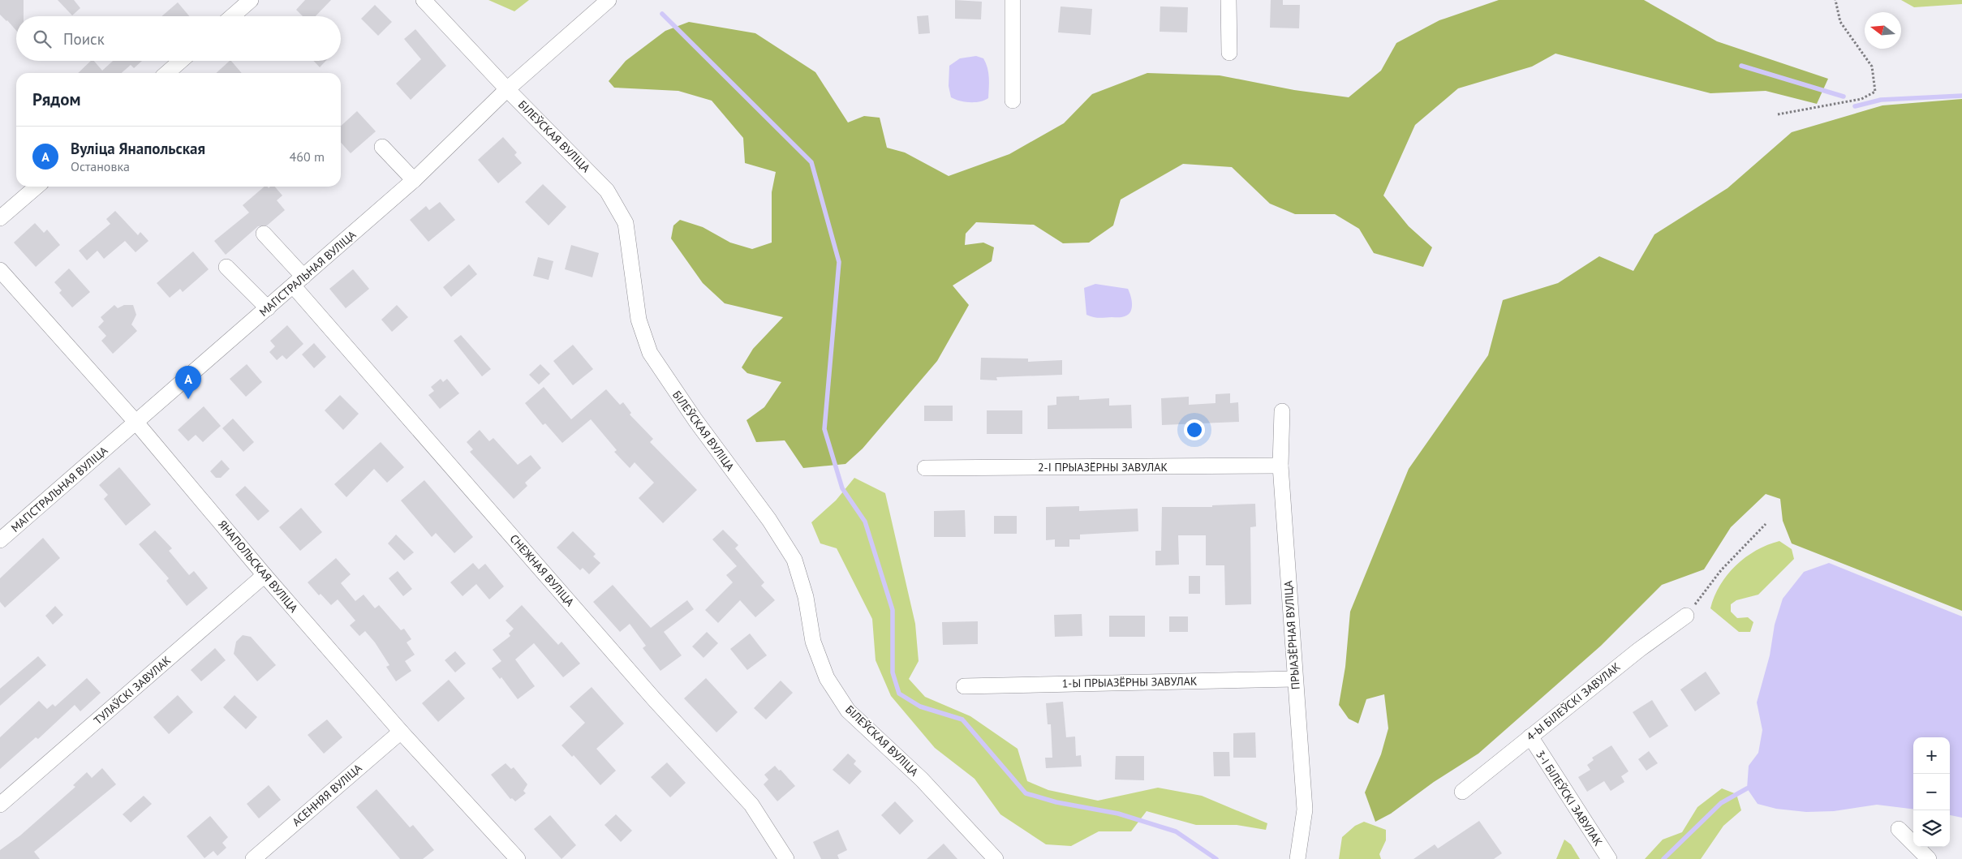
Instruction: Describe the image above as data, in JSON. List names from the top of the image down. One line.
{"streets":{"street":["БІЛЕЎСКАЯ ВУЛІЦА","МАГІСТРАЛЬНАЯ ВУЛІЦА","2-І ПРЫАЗЁРНЫ ЗАВУЛАК","ЯНАПОЛЬСКАЯ ВУЛІЦА","СНЕЖНАЯ ВУЛІЦА","ПРЫАЗЁРНАЯ ВУЛІЦА","1-Ы ПРЫАЗЁРНЫ ЗАВУЛАК","ТУЛАЎСКІ ЗАВУЛАК","4-Ы БІЛЕЎСКІ ЗАВУЛАК","АСЕННЯЯ ВУЛІЦА","3-І БІЛЕЎСКІ ЗАВУЛАК"]},"crossings":[["БІЛЕЎСКАЯ ВУЛІЦА","МАГІСТРАЛЬНАЯ ВУЛІЦА"],["МАГІСТРАЛЬНАЯ ВУЛІЦА","ЯНАПОЛЬСКАЯ ВУЛІЦА"],["МАГІСТРАЛЬНАЯ ВУЛІЦА","СНЕЖНАЯ ВУЛІЦА"],["2-І ПРЫАЗЁРНЫ ЗАВУЛАК","ПРЫАЗЁРНАЯ ВУЛІЦА"],["ЯНАПОЛЬСКАЯ ВУЛІЦА","ТУЛАЎСКІ ЗАВУЛАК"],["ЯНАПОЛЬСКАЯ ВУЛІЦА","АСЕННЯЯ ВУЛІЦА"],["ПРЫАЗЁРНАЯ ВУЛІЦА","1-Ы ПРЫАЗЁРНЫ ЗАВУЛАК"],["4-Ы БІЛЕЎСКІ ЗАВУЛАК","3-І БІЛЕЎСКІ ЗАВУЛАК"]],"north":"left","page":{"search":"Поиск","heading":"Рядом","list":[{"mark":"A","name":"Вуліца Янапольская","note":"Остановка","value":"460 m"}],"pins":"A","map_buttons":["+","−"]}}
